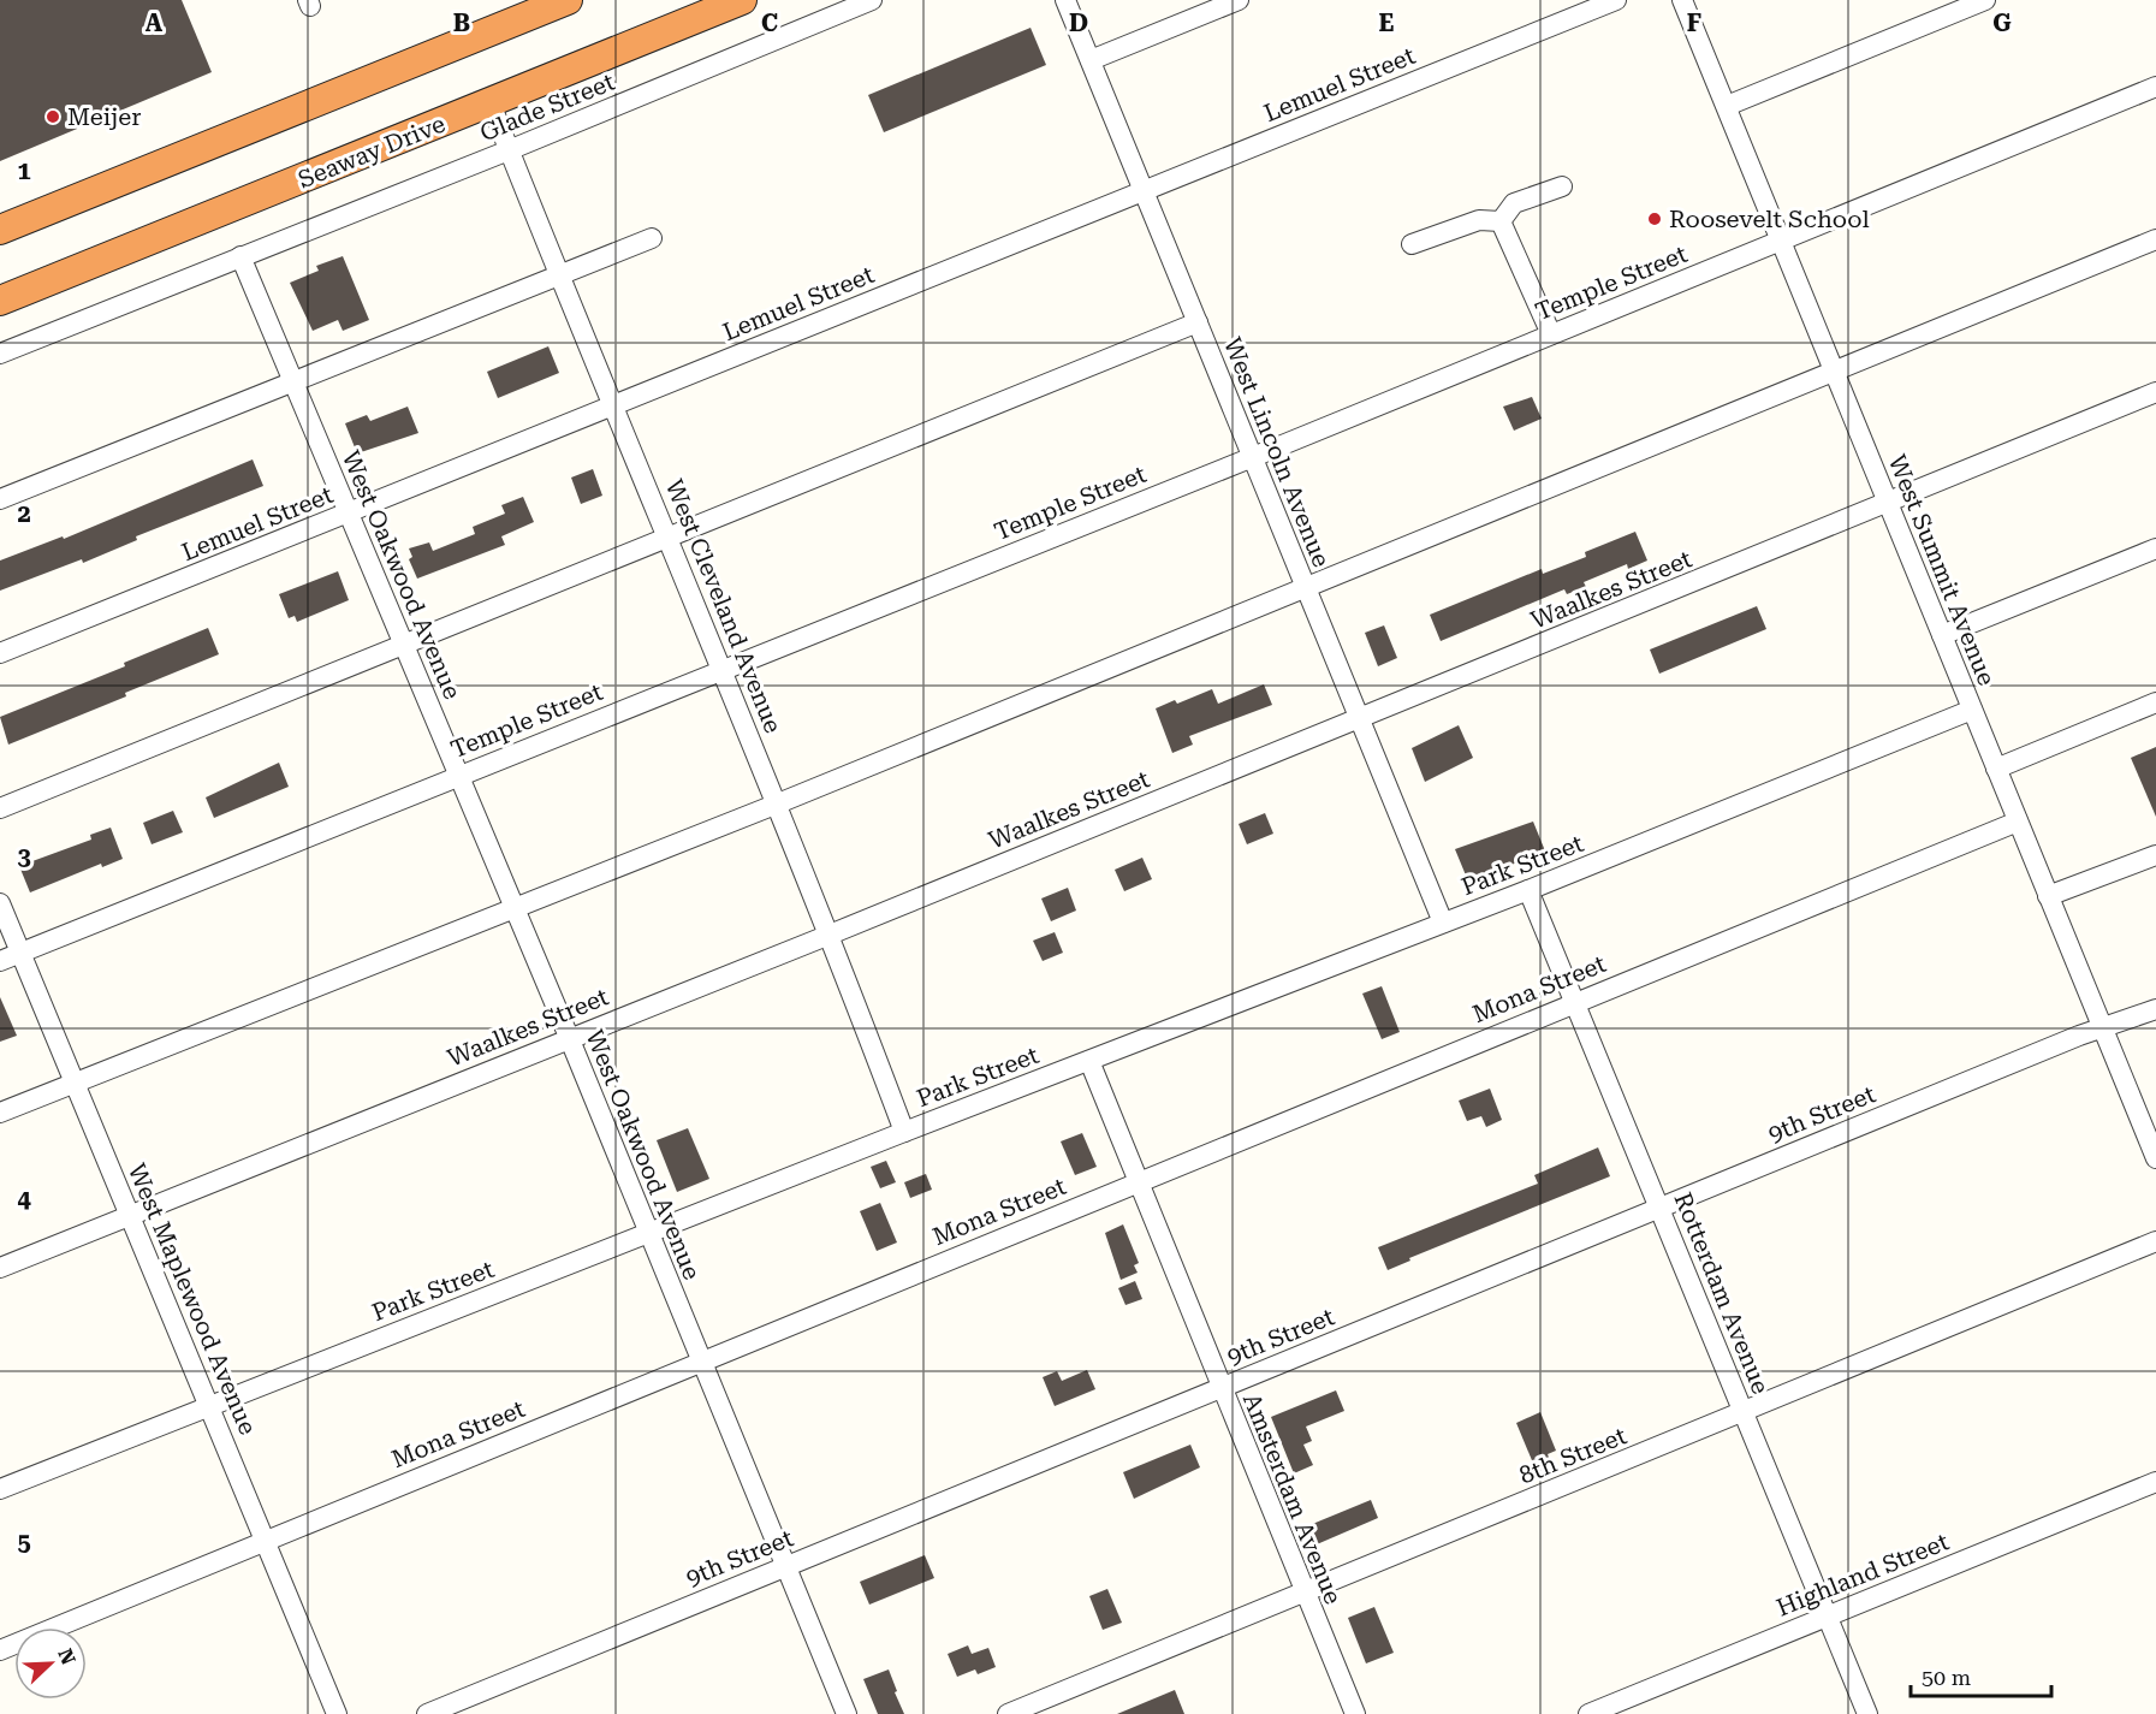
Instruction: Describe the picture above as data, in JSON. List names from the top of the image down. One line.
{"streets":{"highway":["Seaway Drive"],"street":["Lemuel Street","Glade Street","Temple Street","West Lincoln Avenue","West Summit Avenue","West Oakwood Avenue","Waalkes Street","West Cleveland Avenue","Park Street","Mona Street","9th Street","Rotterdam Avenue","West Maplewood Avenue","8th Street","Amsterdam Avenue","Highland Street"]},"crossings":[["Lemuel Street","West Lincoln Avenue"],["Lemuel Street","West Oakwood Avenue"],["Lemuel Street","West Cleveland Avenue"],["Glade Street","West Oakwood Avenue"],["Glade Street","West Cleveland Avenue"],["Seaway Drive","West Cleveland Avenue"],["Temple Street","West Lincoln Avenue"],["Temple Street","West Summit Avenue"],["Temple Street","West Oakwood Avenue"],["Temple Street","West Cleveland Avenue"],["Temple Street","West Maplewood Avenue"],["West Lincoln Avenue","Waalkes Street"],["West Lincoln Avenue","Park Street"],["West Summit Avenue","Waalkes Street"],["West Summit Avenue","Park Street"],["West Summit Avenue","Mona Street"],["West Summit Avenue","9th Street"],["West Oakwood Avenue","Waalkes Street"],["West Oakwood Avenue","Park Street"],["West Oakwood Avenue","Mona Street"],["West Oakwood Avenue","9th Street"],["Waalkes Street","West Cleveland Avenue"],["Waalkes Street","West Maplewood Avenue"],["West Cleveland Avenue","Park Street"],["Park Street","Rotterdam Avenue"],["Park Street","West Maplewood Avenue"],["Park Street","Amsterdam Avenue"],["Mona Street","Rotterdam Avenue"],["Mona Street","West Maplewood Avenue"],["Mona Street","Amsterdam Avenue"],["9th Street","Rotterdam Avenue"],["9th Street","Amsterdam Avenue"],["Rotterdam Avenue","8th Street"],["Rotterdam Avenue","Highland Street"],["8th Street","Amsterdam Avenue"]],"places":["Meijer","Roosevelt School"],"scale_bar":"50 m","north":"top right","grid":{"columns":["A","B","C","D","E","F","G"],"rows":["1","2","3","4","5"]}}
